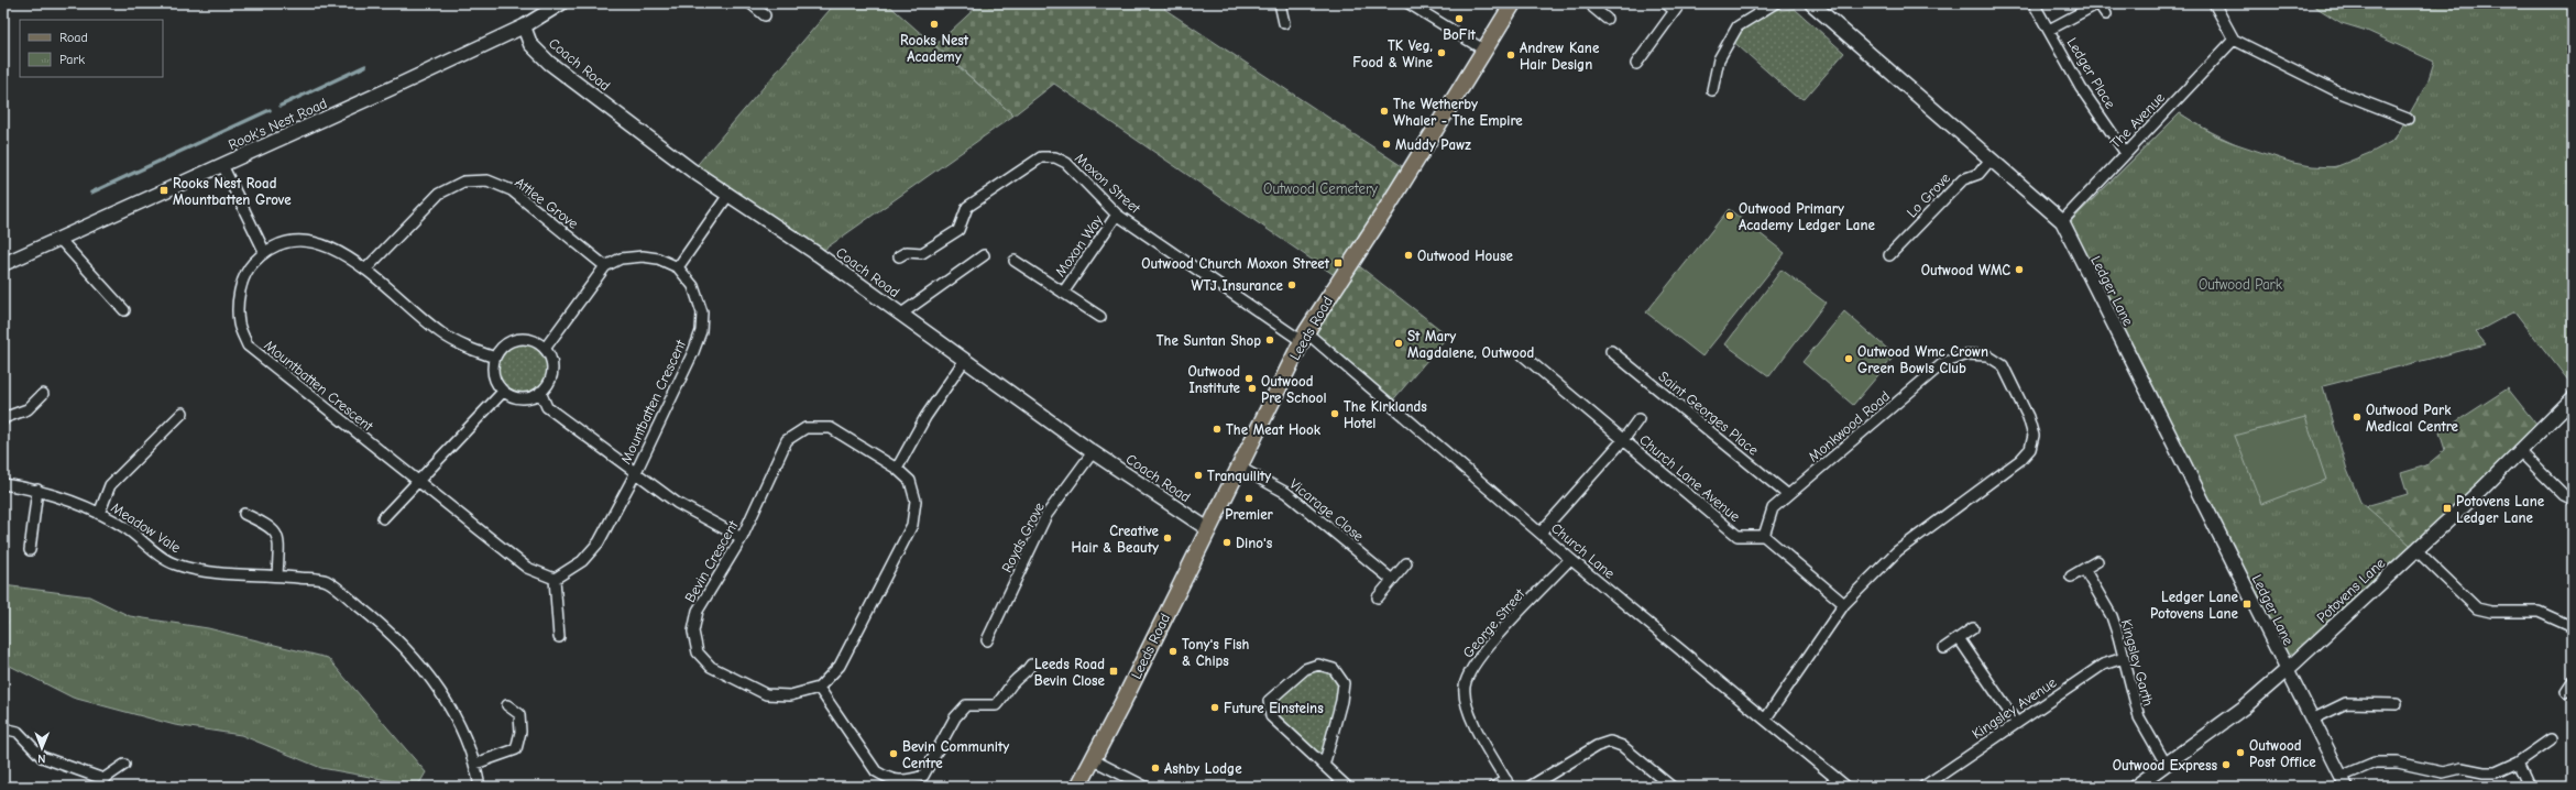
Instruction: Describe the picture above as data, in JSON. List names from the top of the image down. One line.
{"streets":{"main road":["Leeds Road"],"street":["Coach Road","Ledger Place","The Avenue","Rook's Nest Road","Moxon Street","Lo Grove","Attlee Grove","Moxon Way","Ledger Lane","Mountbatten Crescent","Saint Georges Place","Monkwood Road","Church Lane Avenue","Vicarage Close","Meadow Vale","Royds Grove","Church Lane","Bevin Crescent","Potovens Lane","George Street","Kingsley Garth","Kingsley Avenue"]},"crossings":[["Coach Road","Rook's Nest Road"],["Coach Road","Leeds Road"],["Coach Road","Royds Grove"],["Ledger Place","The Avenue"],["The Avenue","Ledger Lane"],["Moxon Street","Moxon Way"],["Moxon Street","Leeds Road"],["Moxon Street","Church Lane"],["Lo Grove","Ledger Lane"],["Attlee Grove","Mountbatten Crescent"],["Ledger Lane","Potovens Lane"],["Leeds Road","Vicarage Close"],["Leeds Road","Church Lane"],["Saint Georges Place","Monkwood Road"],["Monkwood Road","Church Lane Avenue"],["Monkwood Road","Church Lane"],["Church Lane Avenue","Church Lane"],["Church Lane","George Street"],["Potovens Lane","Kingsley Garth"],["Kingsley Garth","Kingsley Avenue"]],"parks":["Outwood Cemetery","Outwood Park"],"places":{"other":["BoFit","Rooks Nest Academy","TK Veg, Food & Wine","Andrew Kane Hair Design","The Wetherby Whaler - The Empire","Muddy Pawz","Outwood Primary Academy Ledger Lane","Outwood House","Outwood WMC","WTJ Insurance","The Suntan Shop","St Mary Magdalene, Outwood","Outwood Wmc Crown Green Bowls Club","Outwood Institute","Outwood Pre School","The Kirklands Hotel","Outwood Park Medical Centre","The Meat Hook","Tranquility","Premier","Creative Hair & Beauty","Dino's","Tony's Fish & Chips","Future Einsteins","Outwood Post Office","Bevin Community Centre","Outwood Express","Ashby Lodge"],"transit":["Rooks Nest Road Mountbatten Grove","Outwood Church Moxon Street","Potovens Lane Ledger Lane","Ledger Lane Potovens Lane","Leeds Road Bevin Close"]},"legend":["Road","Park"],"north":"bottom"}
